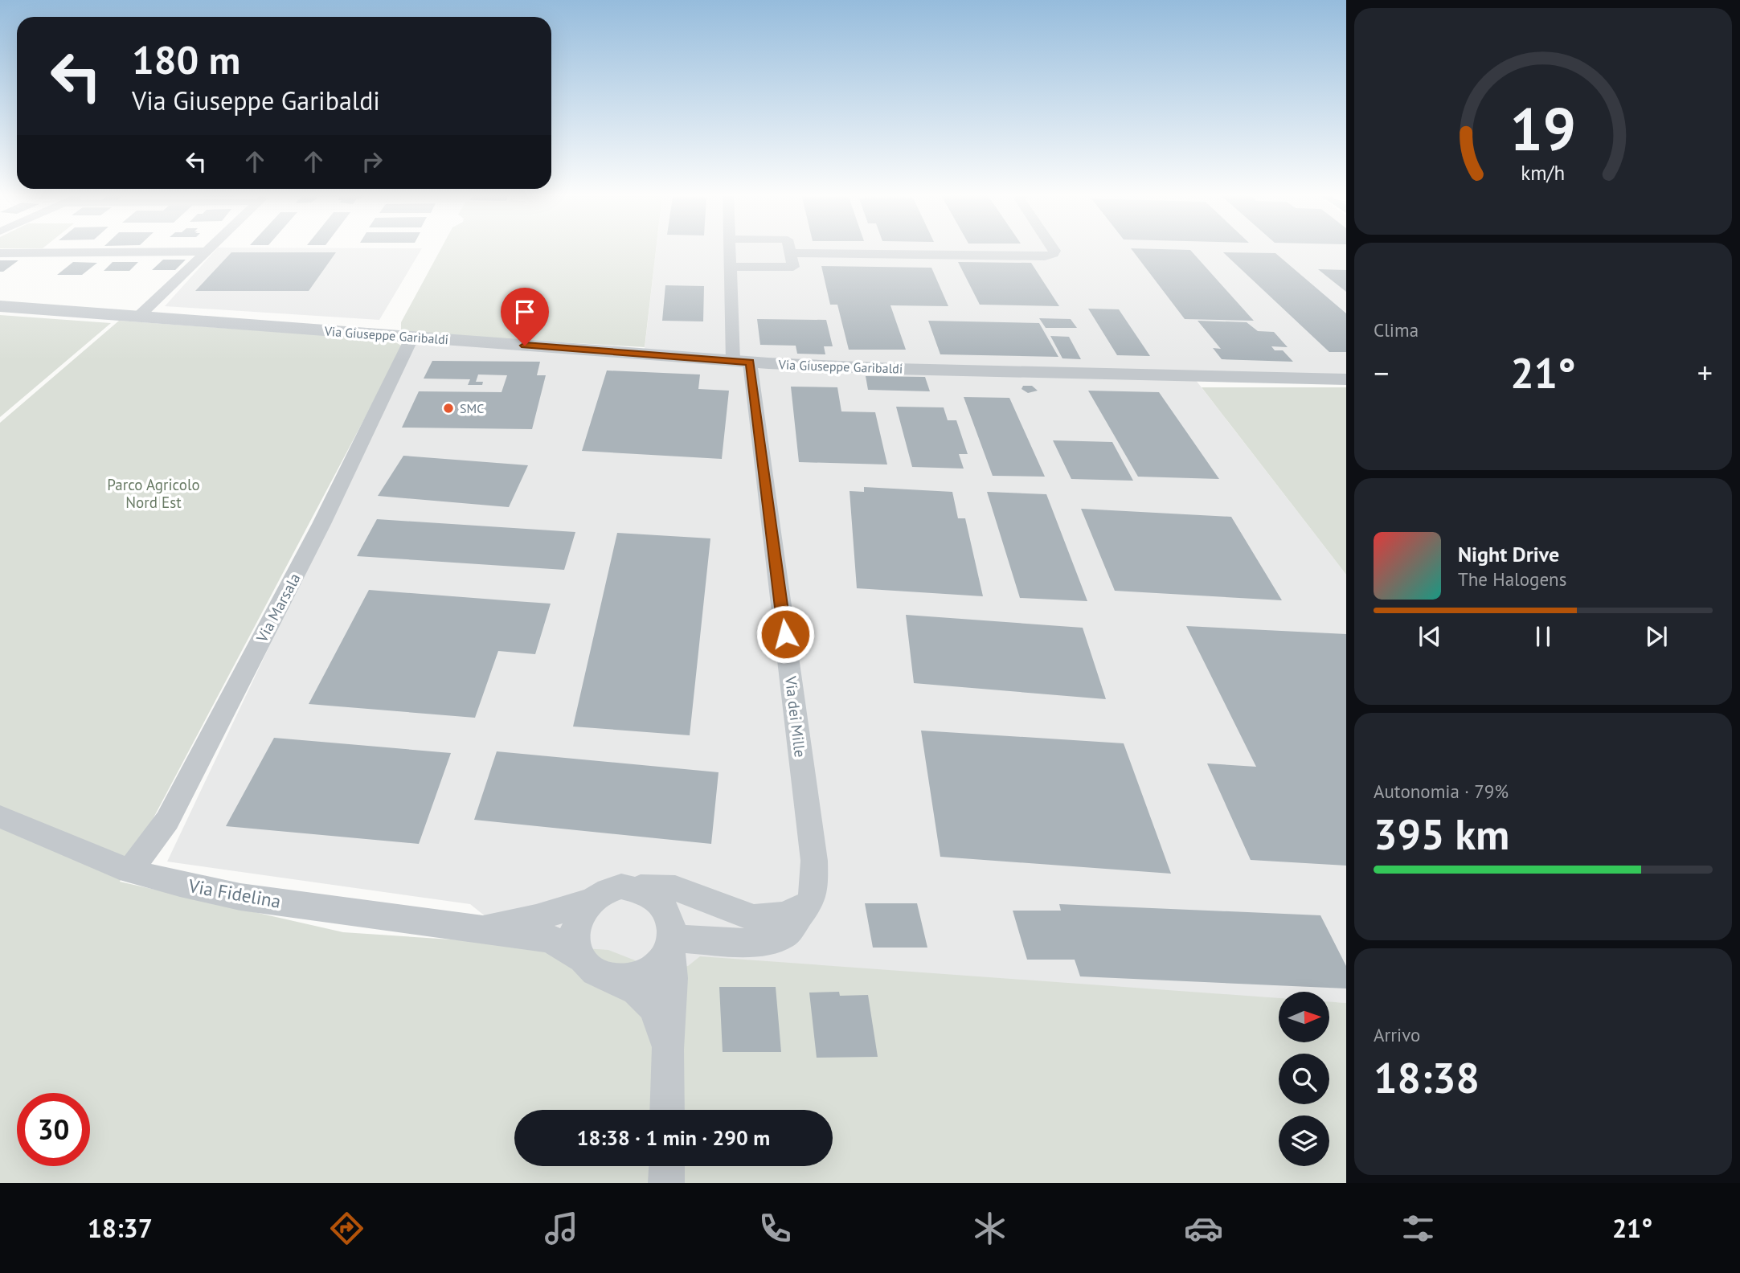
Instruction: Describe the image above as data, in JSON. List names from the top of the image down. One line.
{"streets":{"street":["Via Giuseppe Garibaldi","Via Marsala","Via dei Mille","Via Fidelina"]},"crossings":[["Via Giuseppe Garibaldi","Via Marsala"],["Via Giuseppe Garibaldi","Via dei Mille"],["Via Marsala","Via Fidelina"],["Via dei Mille","Via Fidelina"]],"parks":["Parco Agricolo Nord Est"],"places":["SMC"],"north":"right","page":{"turn":["180 m","Via Giuseppe Garibaldi"],"tile":["Clima",["Autonomia · 79%","395 km"],["Arrivo","18:38"]],"heat":["−","21°","+"],"song":["Night Drive","The Halogens"],"limit":"30","trip":"18:38 · 1 min · 290 m","tabs":["18:37","21°"],"gauge":["19","km/h"]}}
